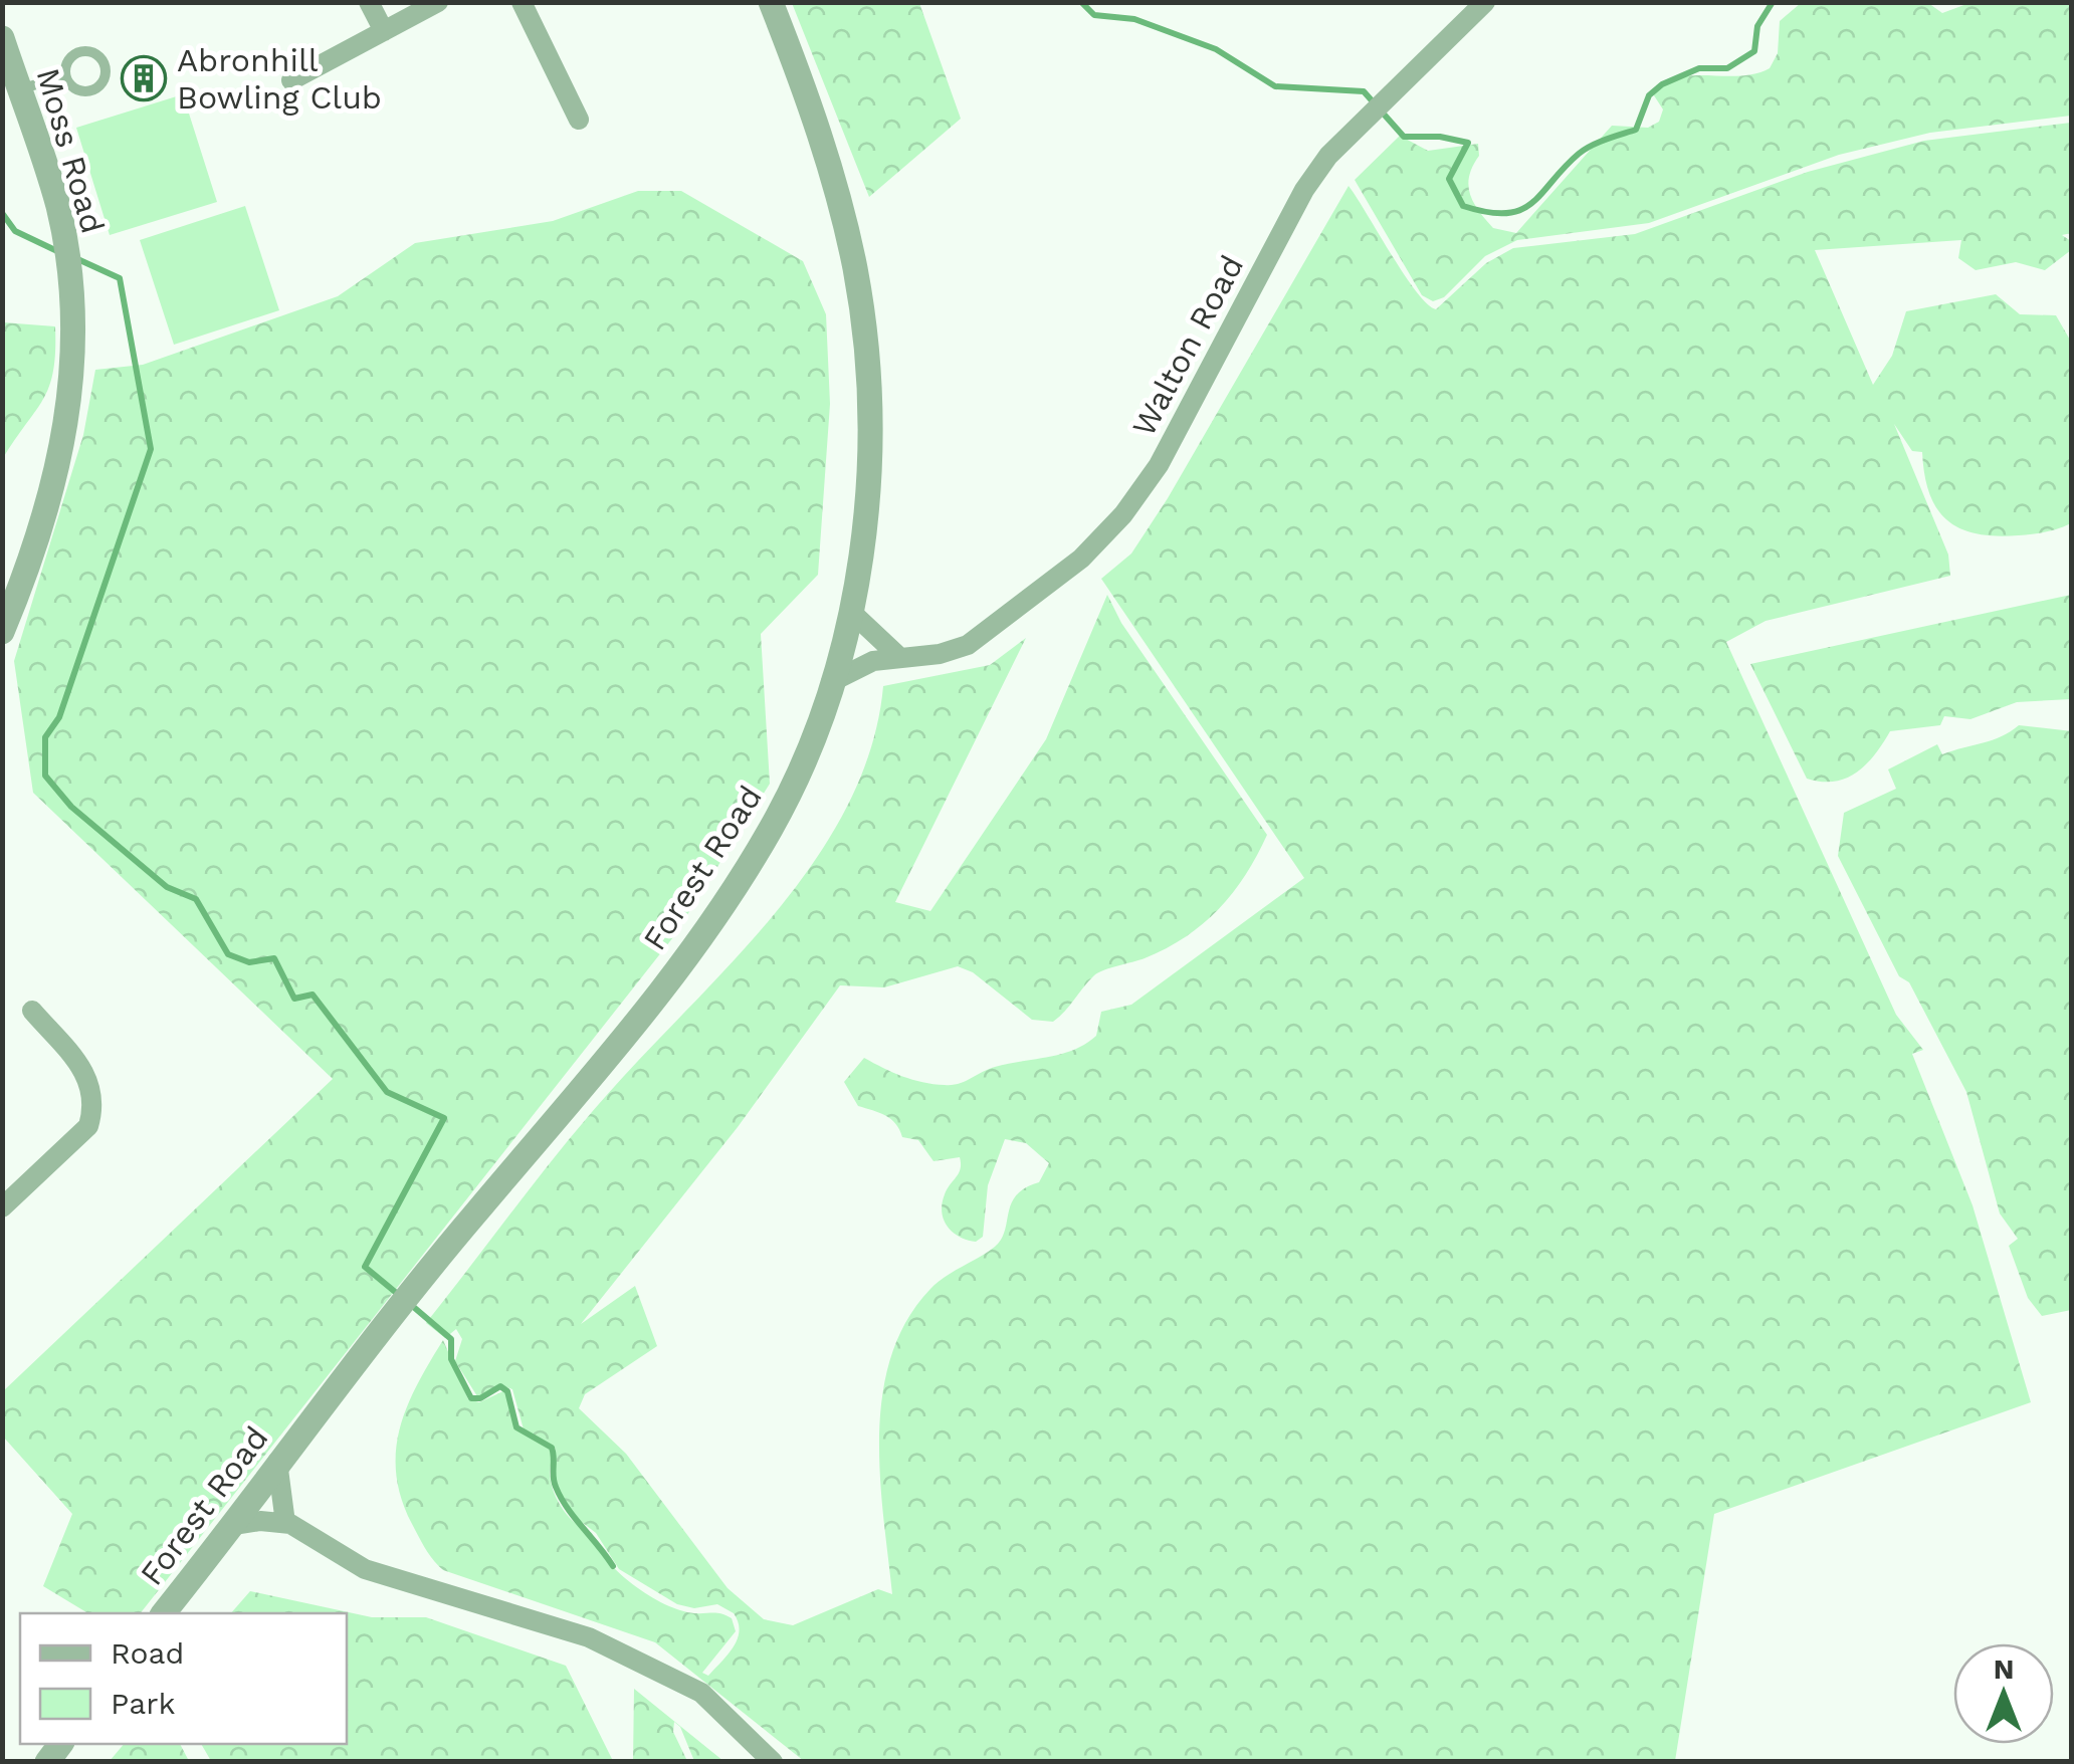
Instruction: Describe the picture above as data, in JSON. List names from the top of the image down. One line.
{"streets":{"street":["Moss Road","Walton Road","Forest Road"]},"crossings":[["Walton Road","Forest Road"]],"places":{"building":["Abronhill Bowling Club"]},"legend":["Road","Park"],"north":"top"}
